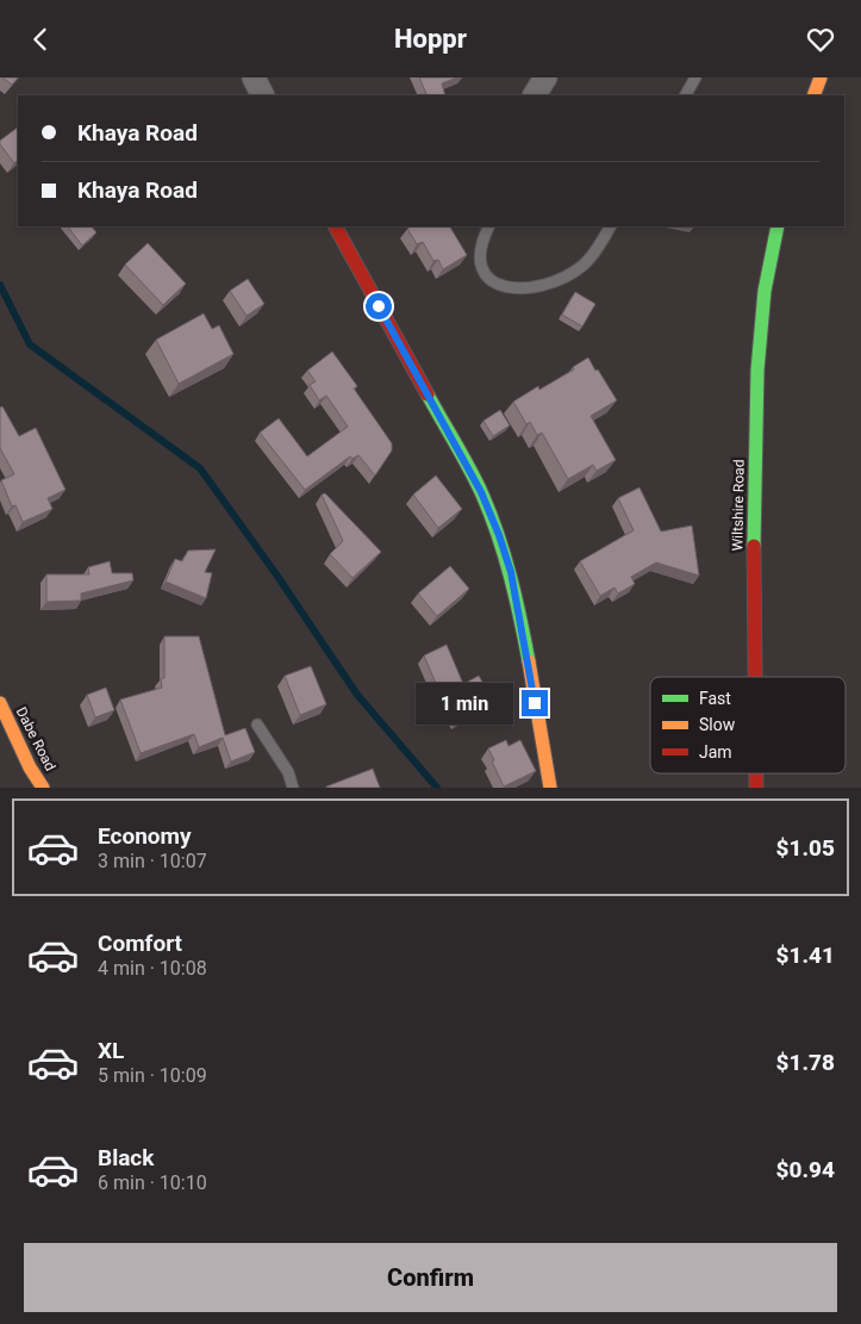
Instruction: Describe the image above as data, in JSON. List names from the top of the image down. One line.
{"streets":{"street":["Wiltshire Road","Dabe Road"]},"legend":["Fast","Slow","Jam"],"page":{"header":"Hoppr","banner":["Khaya Road","Khaya Road"],"bubble":"1 min","list":[{"name":"Economy","note":"3 min · 10:07","value":"$1.05"},{"name":"Comfort","note":"4 min · 10:08","value":"$1.41"},{"name":"XL","note":"5 min · 10:09","value":"$1.78"},{"name":"Black","note":"6 min · 10:10","value":"$0.94"}],"buttons":"Confirm"}}
